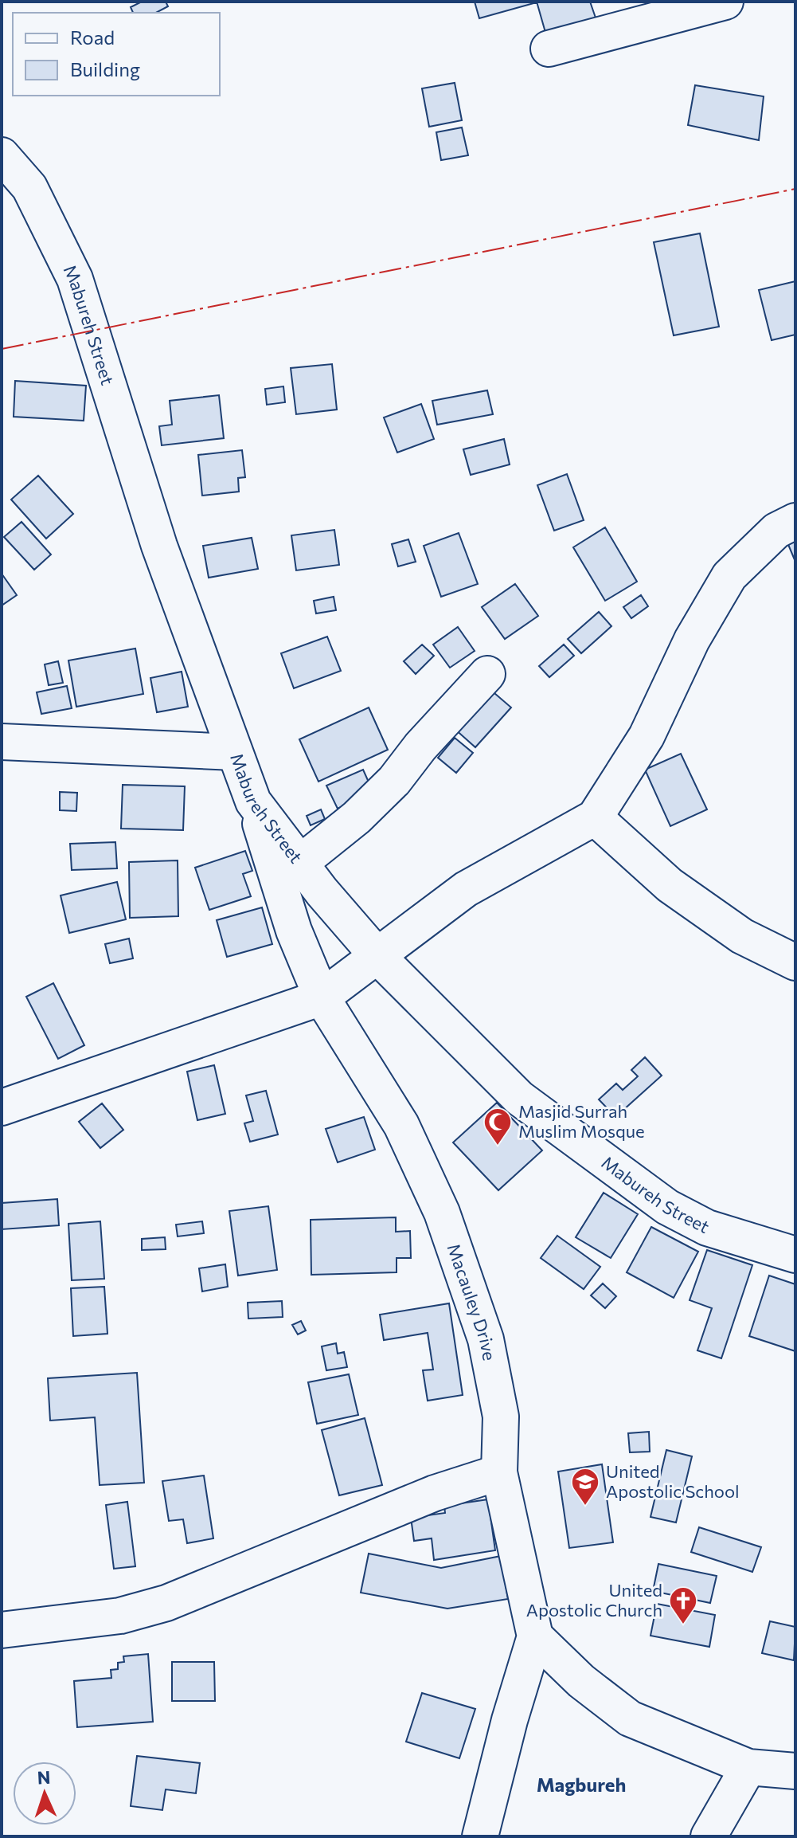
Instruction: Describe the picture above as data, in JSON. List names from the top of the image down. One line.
{"streets":{"street":["Mabureh Street","Macauley Drive"]},"crossings":[["Mabureh Street","Macauley Drive"]],"districts":["Magbureh"],"places":{"mosque":["Masjid Surrah Muslim Mosque"],"school or university":["United Apostolic School"],"church":["United Apostolic Church"]},"legend":["Road","Building"],"north":"top"}
